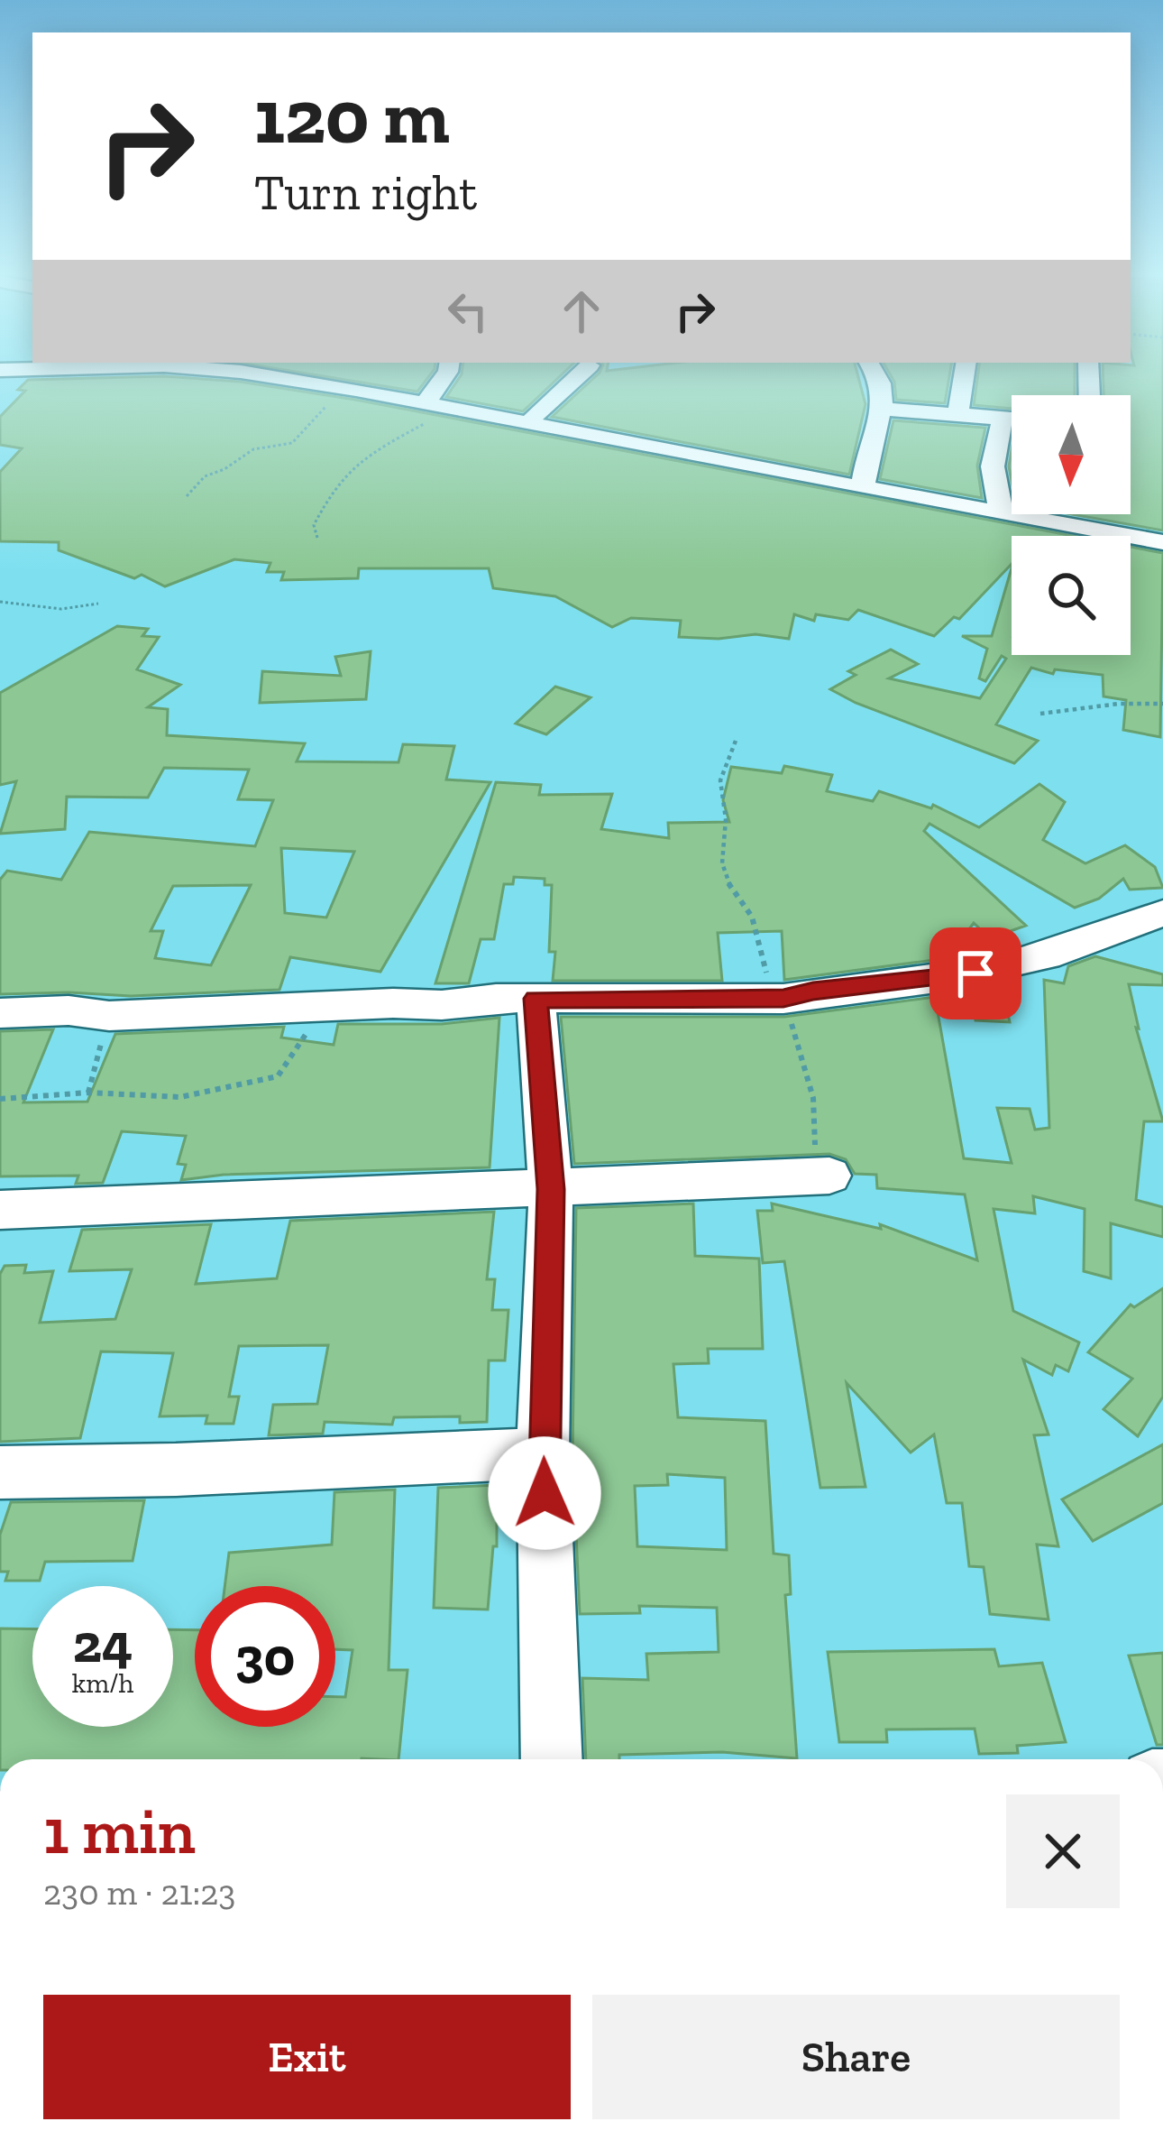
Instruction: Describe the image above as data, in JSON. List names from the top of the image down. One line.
{"north":"bottom","page":{"turn":["120 m","Turn right"],"speed":"24 km/h","limit":"30","heading":["1 min","230 m · 21:23"],"buttons":["Exit","Share"]}}
